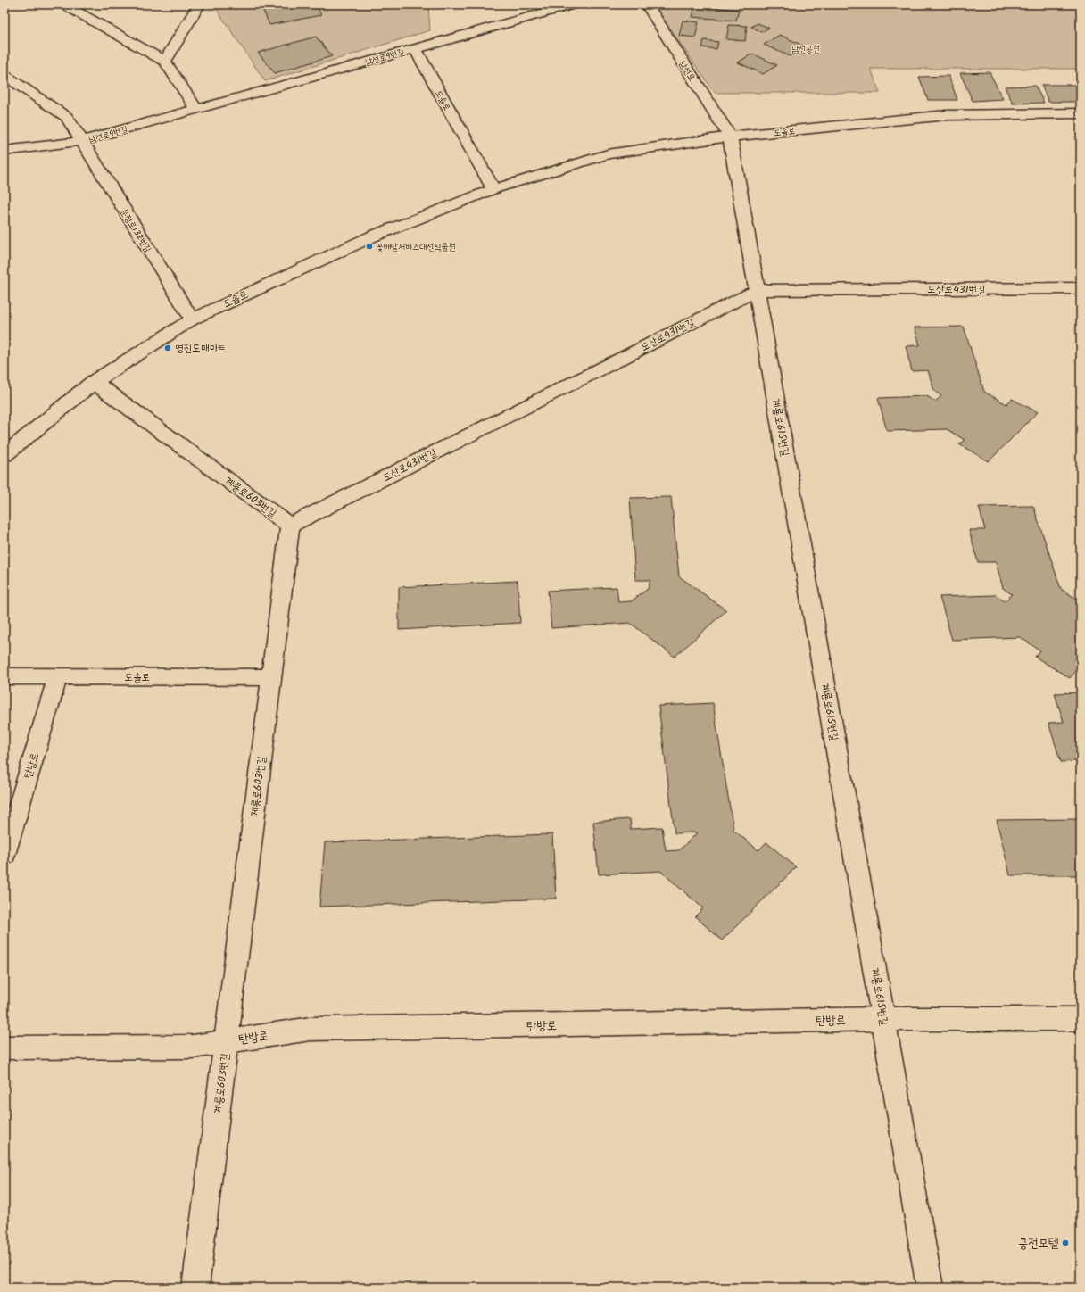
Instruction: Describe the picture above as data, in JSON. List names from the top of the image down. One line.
{"streets":{"street":["남선로9번길","남선로","도솔로","문정로132번길","도산로431번길","계룡로615번길","계룡로603번길","탄방로"]},"crossings":[["남선로9번길","도솔로"],["남선로9번길","문정로132번길"],["남선로","도솔로"],["남선로","계룡로615번길"],["도솔로","문정로132번길"],["도솔로","계룡로615번길"],["도솔로","계룡로603번길"],["도솔로","탄방로"],["도산로431번길","계룡로615번길"],["도산로431번길","계룡로603번길"],["계룡로615번길","탄방로"],["계룡로603번길","탄방로"]],"parks":["남선공원"],"places":["꽃배달서비스대전식물원","영진도매마트","궁전모텔"]}
